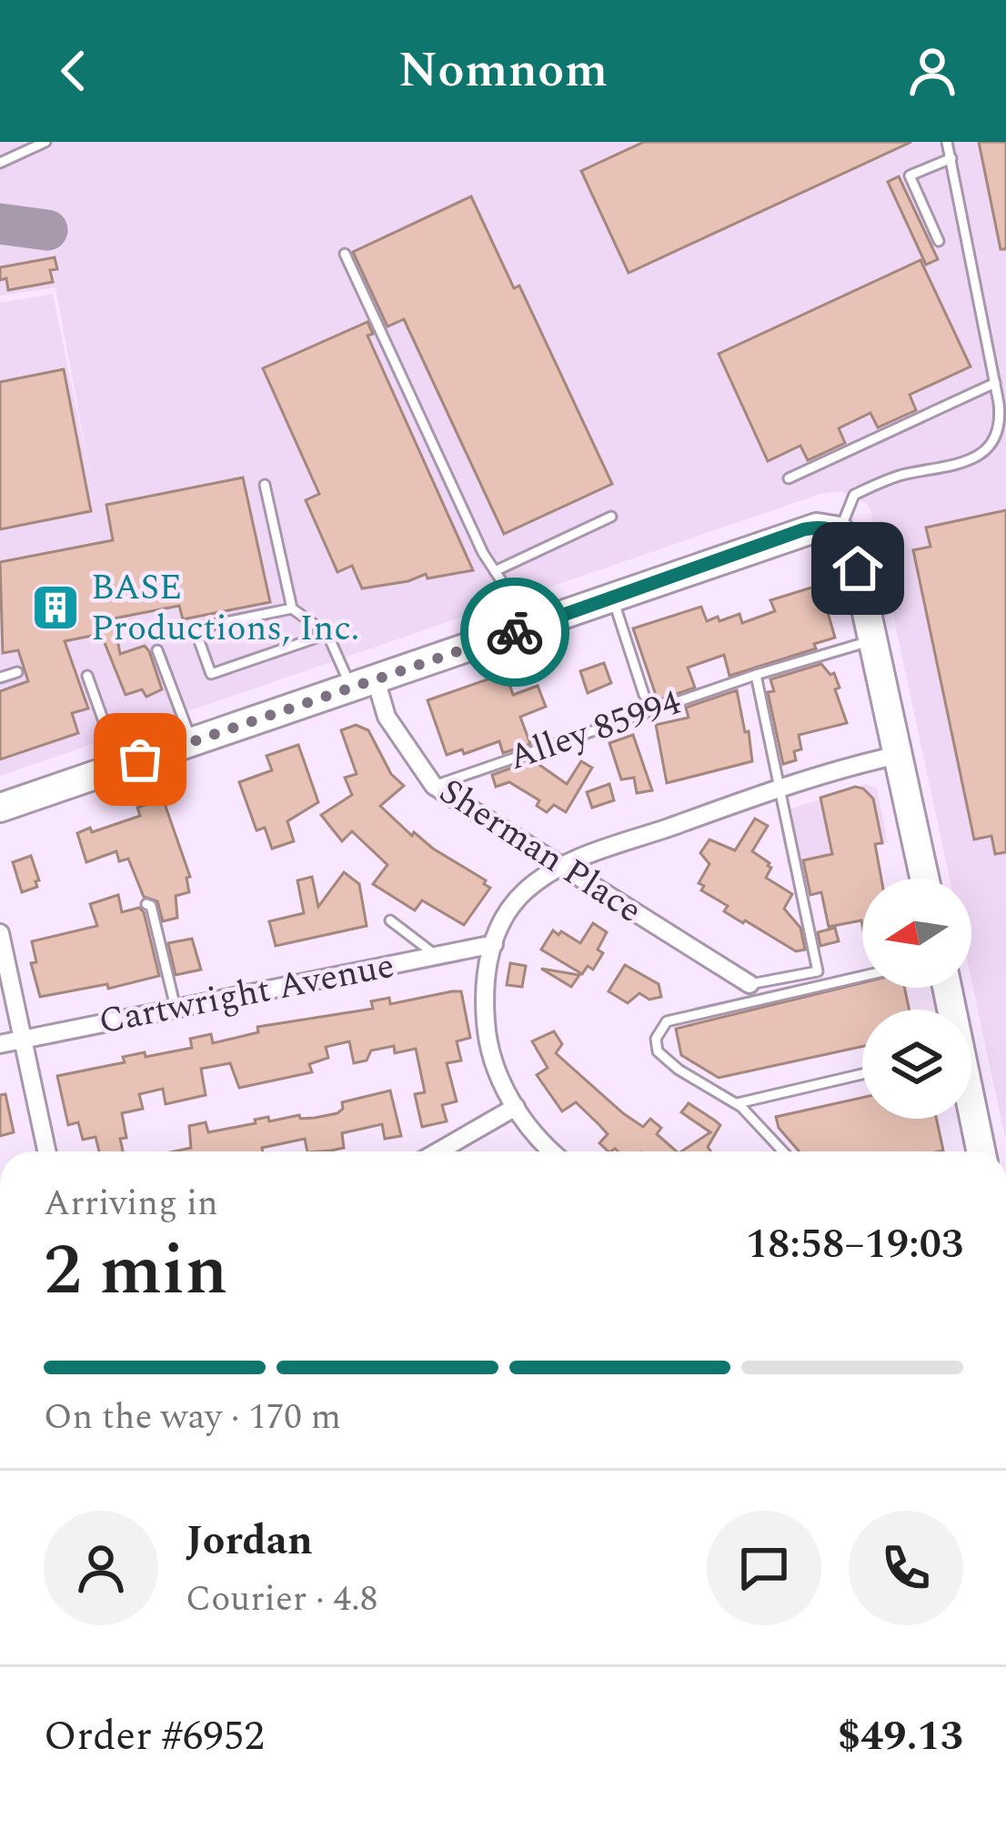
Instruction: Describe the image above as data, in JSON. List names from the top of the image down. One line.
{"streets":{"street":["Sherman Place","Cartwright Avenue"],"lane":["Alley 85994"]},"crossings":[["Alley 85994","Sherman Place"]],"places":{"building":["BASE Productions, Inc."]},"north":"left","page":{"header":"Nomnom","heading":["2 min","Arriving in","18:58–19:03"],"panel":["Jordan","Courier · 4.8","Order #6952","$49.13"],"bar":"On the way · 170 m"}}
